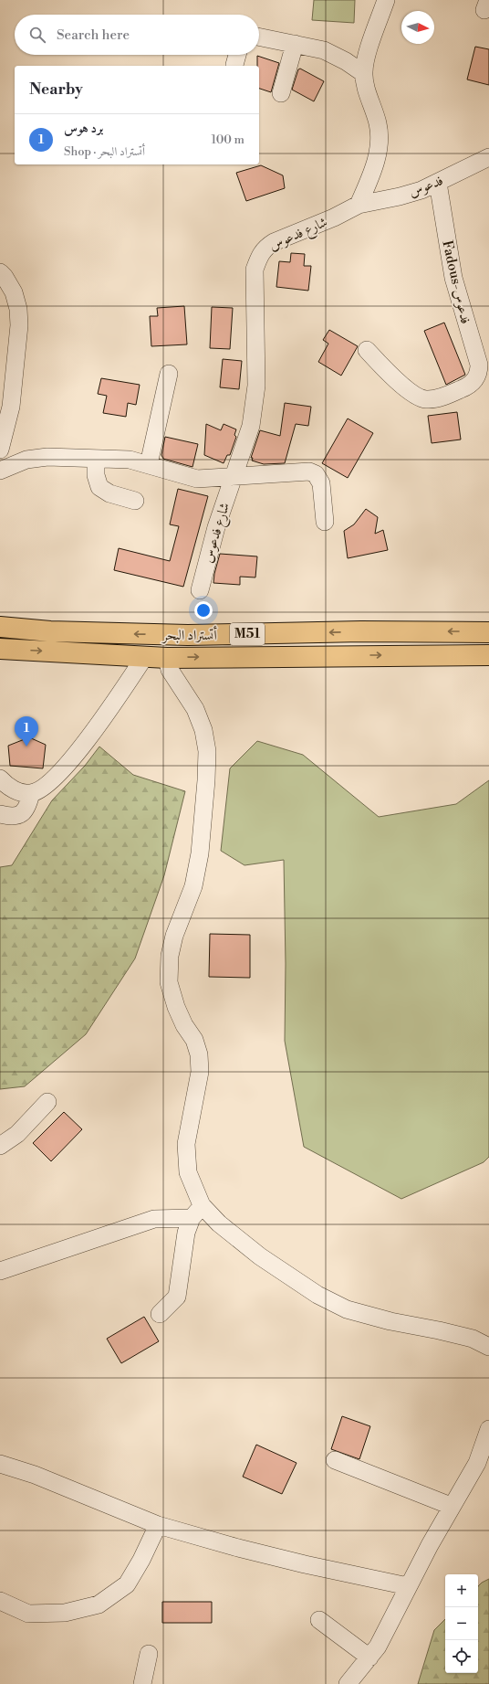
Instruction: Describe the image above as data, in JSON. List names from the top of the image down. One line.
{"streets":{"highway":["M51","أتستراد البحر"],"street":["فدعوس","شارع فدعوس","Fadous-فدعوس"]},"crossings":[["فدعوس","شارع فدعوس"],["فدعوس","Fadous-فدعوس"]],"north":"right","page":{"search":"Search here","heading":"Nearby","list":[{"mark":"1","name":"برد هوس","note":"Shop · أتستراد البحر","value":"100 m"}],"pins":"1","map_buttons":["+","−"]}}
